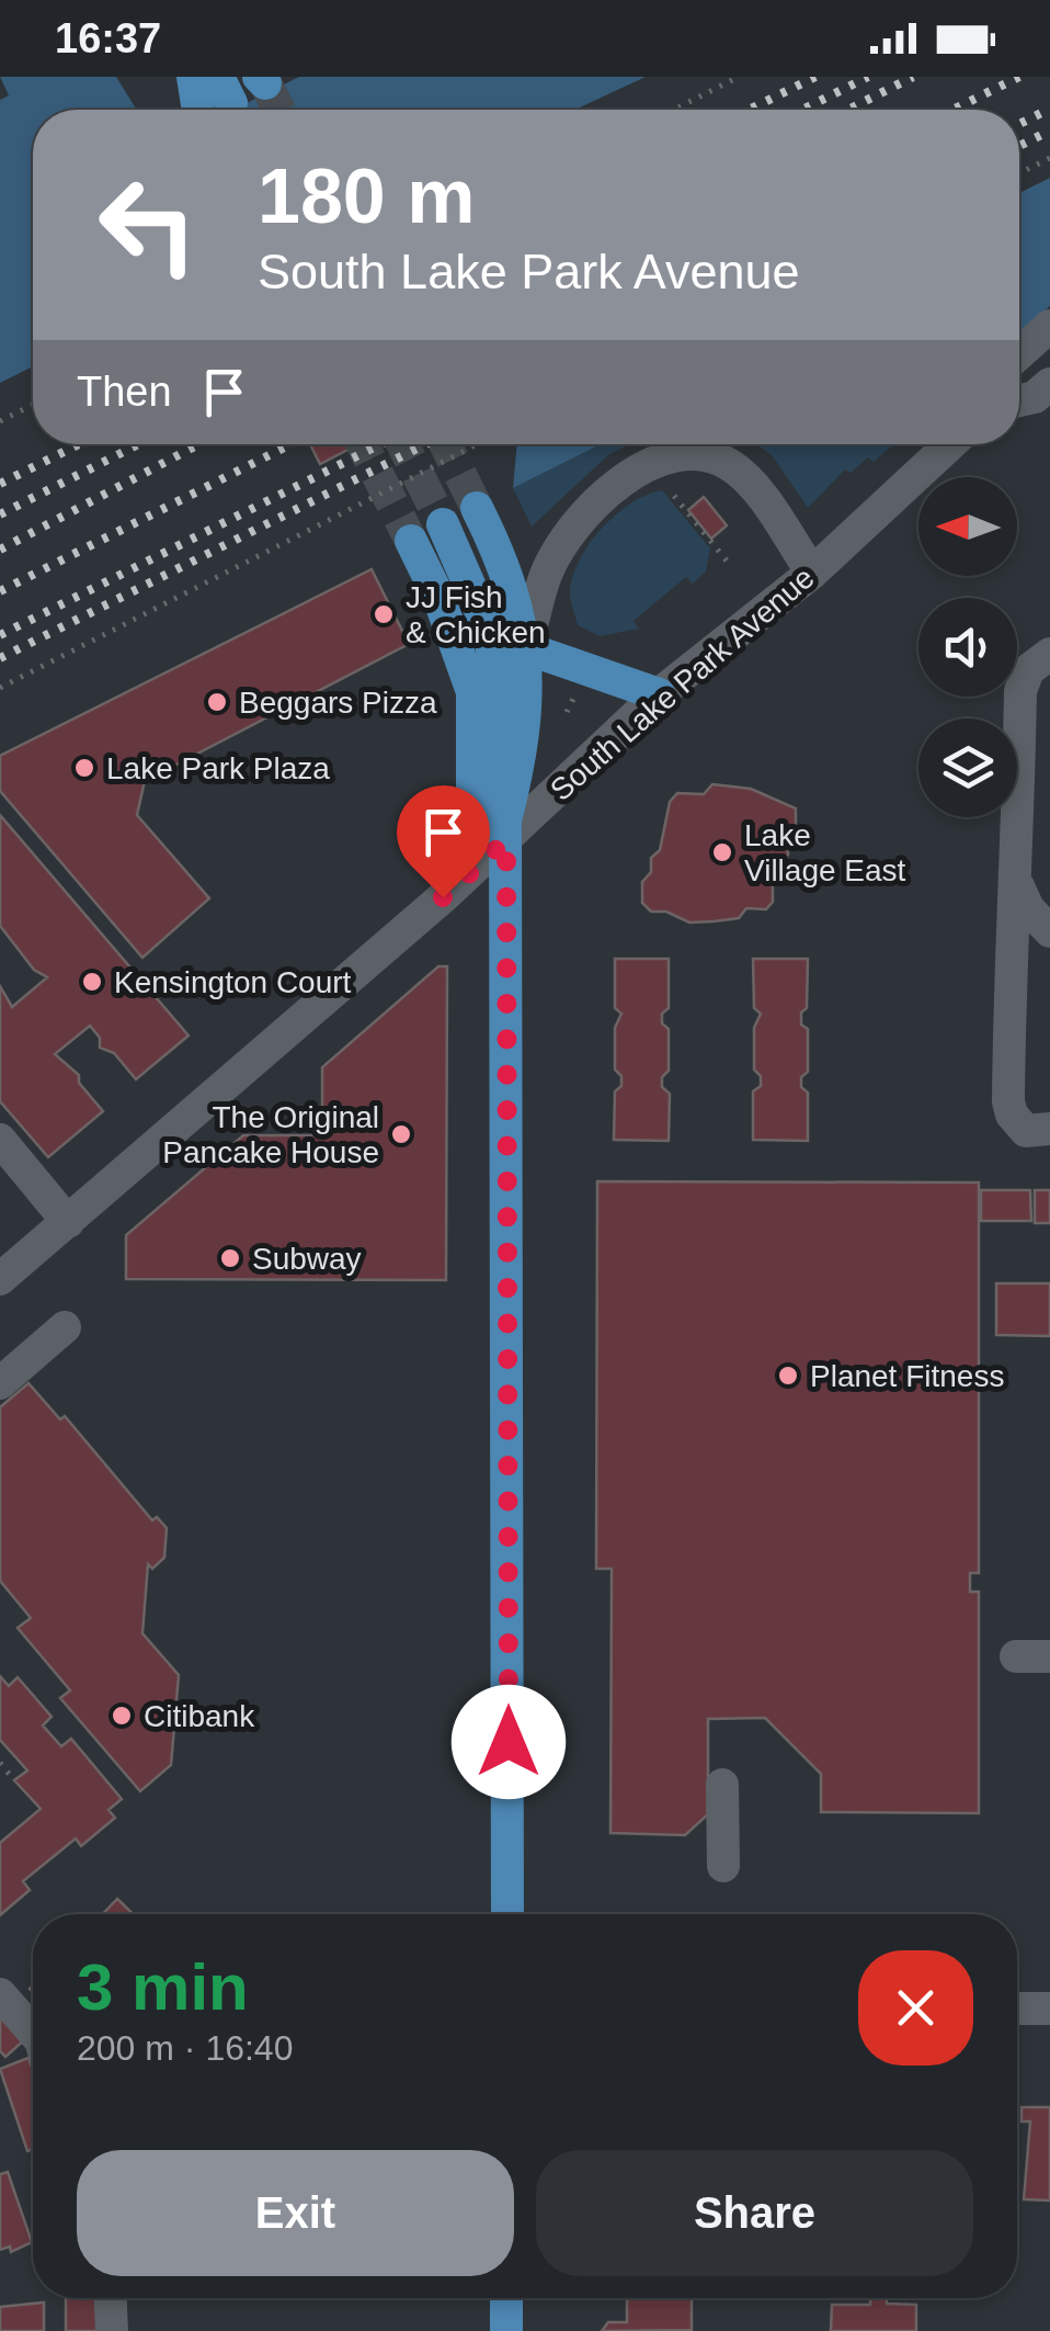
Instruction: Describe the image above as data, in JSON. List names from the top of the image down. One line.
{"streets":{"street":["South Lake Park Avenue"]},"places":["JJ Fish & Chicken","Beggars Pizza","Lake Park Plaza","Lake Village East","Kensington Court","The Original Pancake House","Subway","Planet Fitness","Citibank"],"north":"left","page":{"status":"16:37","turn":["180 m","South Lake Park Avenue"],"then":"Then","heading":["3 min","200 m · 16:40"],"buttons":["Exit","Share"]}}
